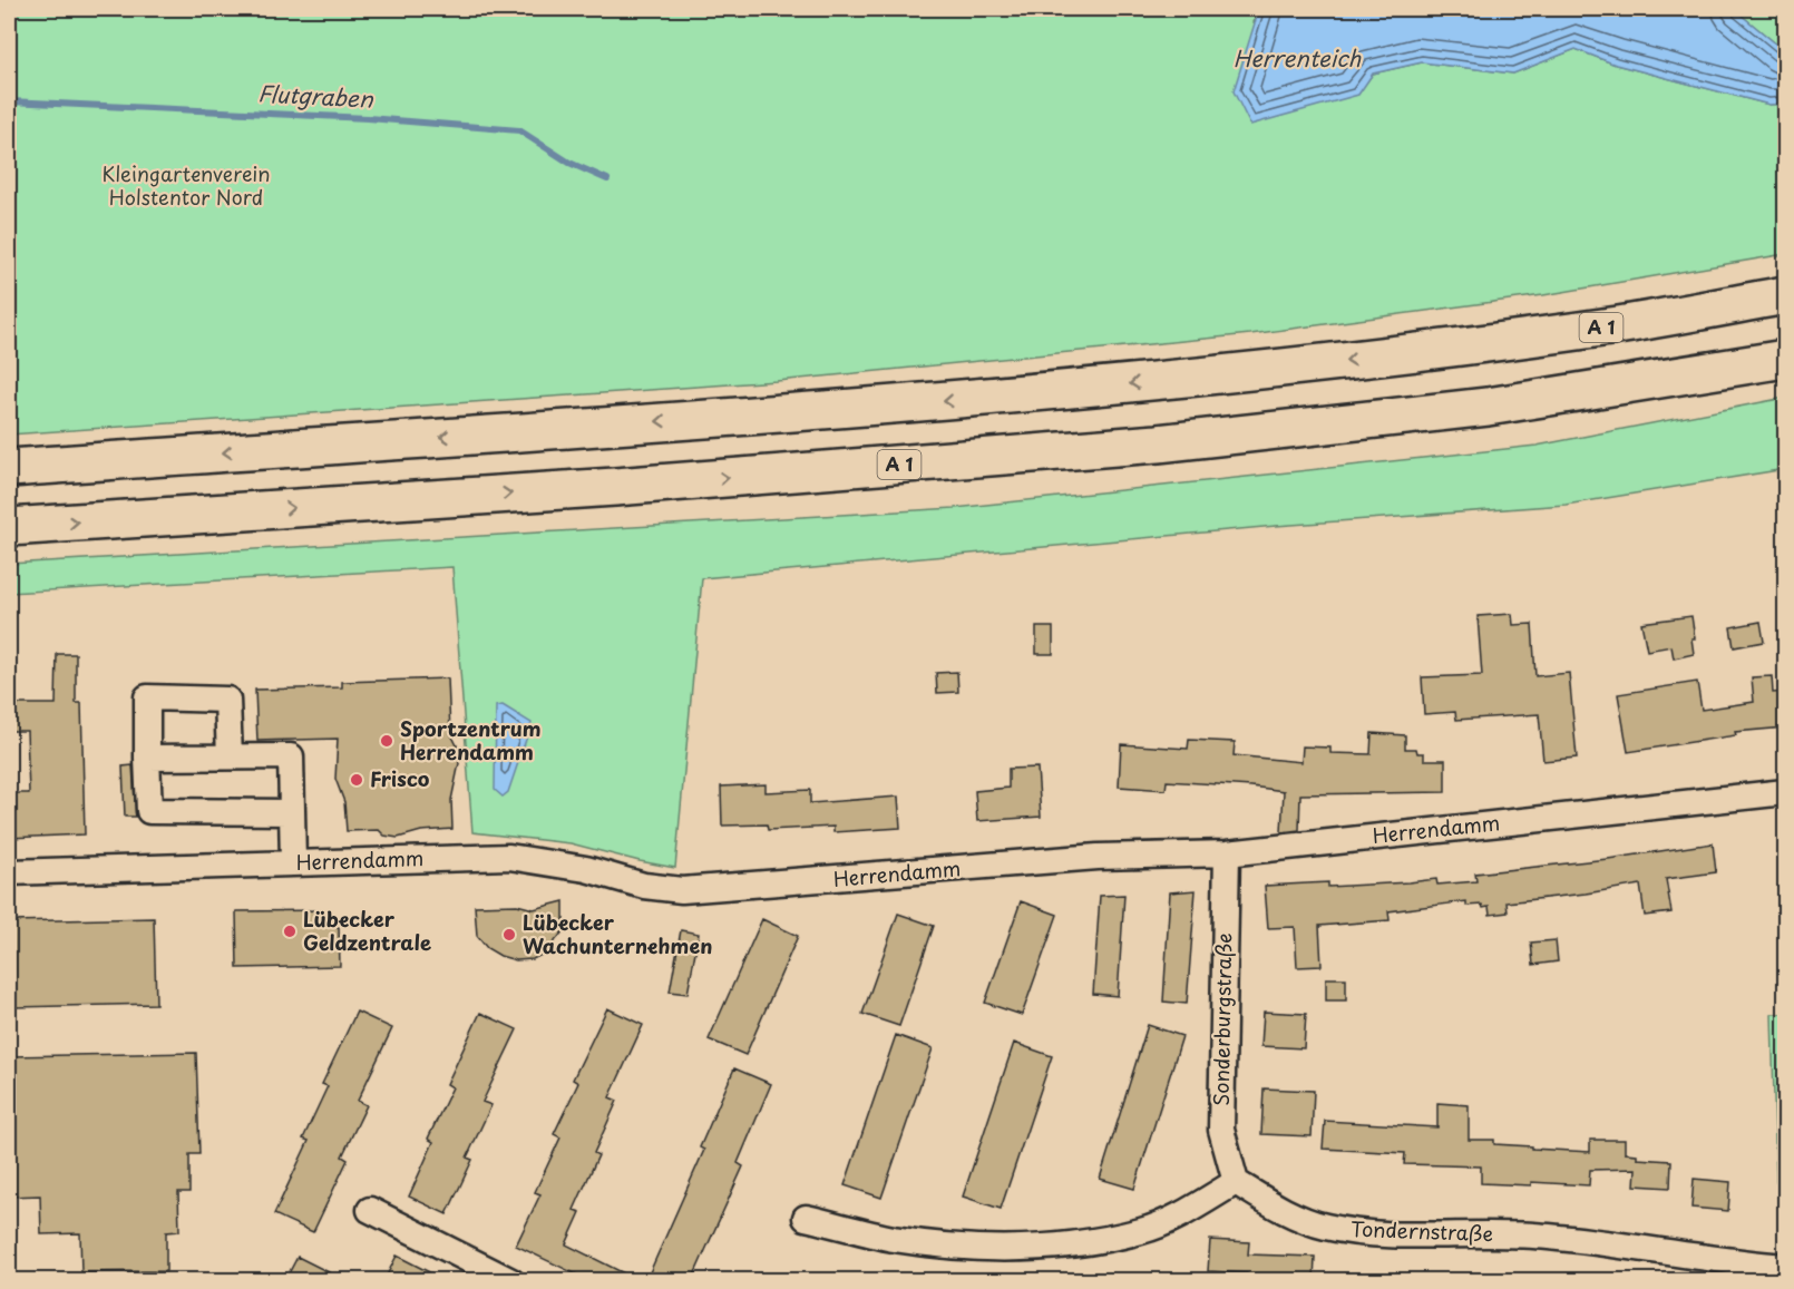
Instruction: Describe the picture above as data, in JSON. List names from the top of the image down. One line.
{"streets":{"highway":["A 1"],"street":["Herrendamm","Sonderburgstraße","Tondernstraße"]},"crossings":[["Herrendamm","Sonderburgstraße"],["Sonderburgstraße","Tondernstraße"]],"water":["Herrenteich","Flutgraben"],"parks":["Kleingartenverein Holstentor Nord"],"places":["Sportzentrum Herrendamm","Frisco","Lübecker Geldzentrale","Lübecker Wachunternehmen"]}
